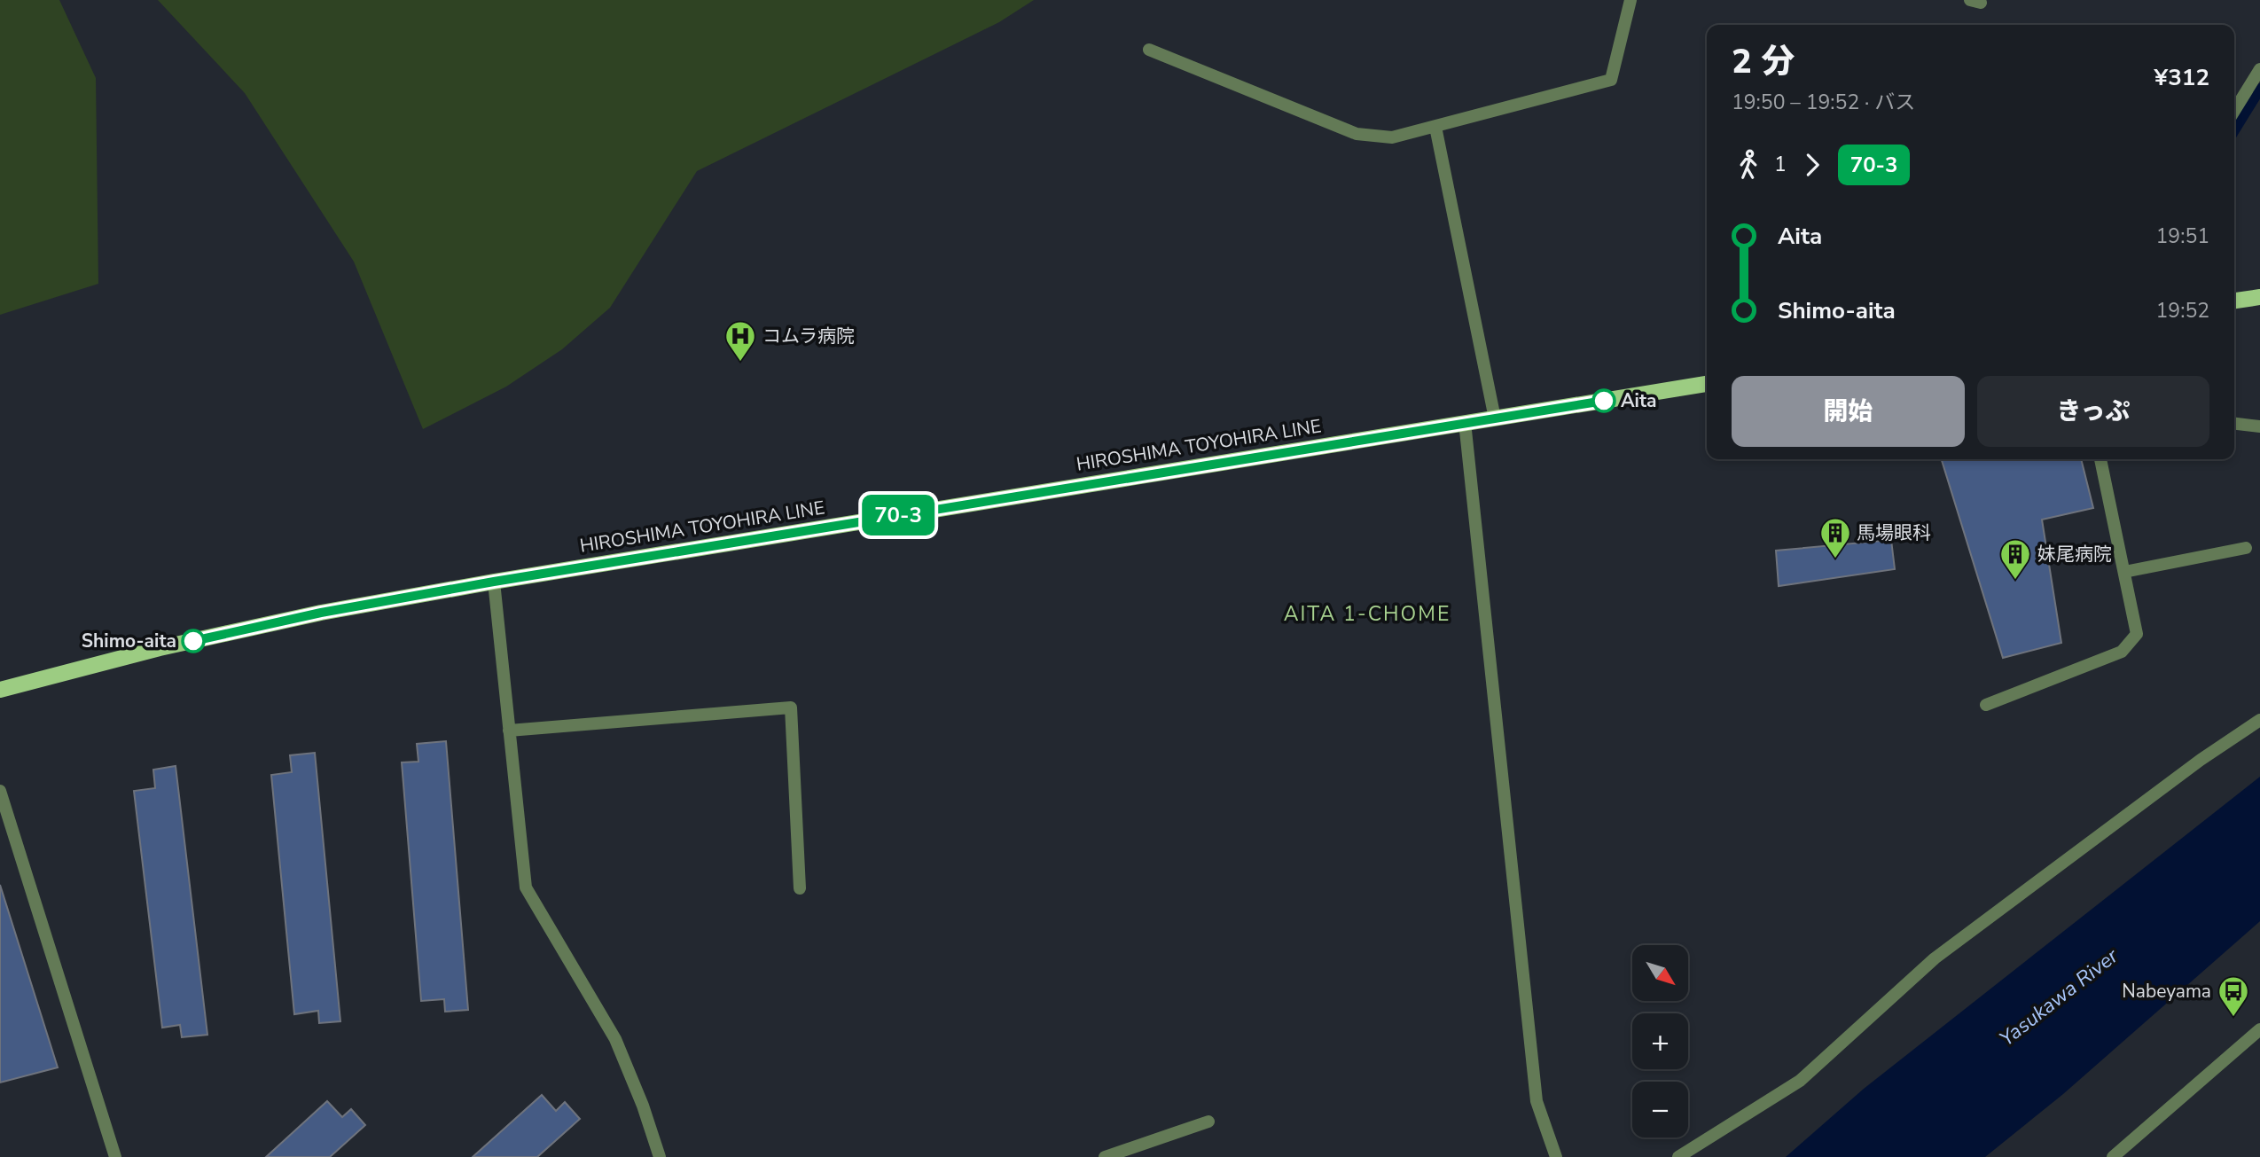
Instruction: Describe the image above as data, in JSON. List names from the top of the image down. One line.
{"streets":{"main road":["HIROSHIMA TOYOHIRA LINE"]},"districts":["AITA 1-CHOME"],"water":["Yasukawa River"],"places":{"hospital":["コムラ病院"],"other":["Aita","Shimo-aita"],"building":["馬場眼科","妹尾病院"],"bus stop":["Nabeyama"]},"lines":["bus line 70-3"],"north":"bottom right","page":{"on_map":"70-3","heading":["2 分","19:50 – 19:52 · バス","¥312"],"legs":["1","70-3"],"list":[{"name":"Aita","value":"19:51"},{"name":"Shimo-aita","value":"19:52"}],"buttons":["開始","きっぷ"],"map_buttons":["+","−"]}}
